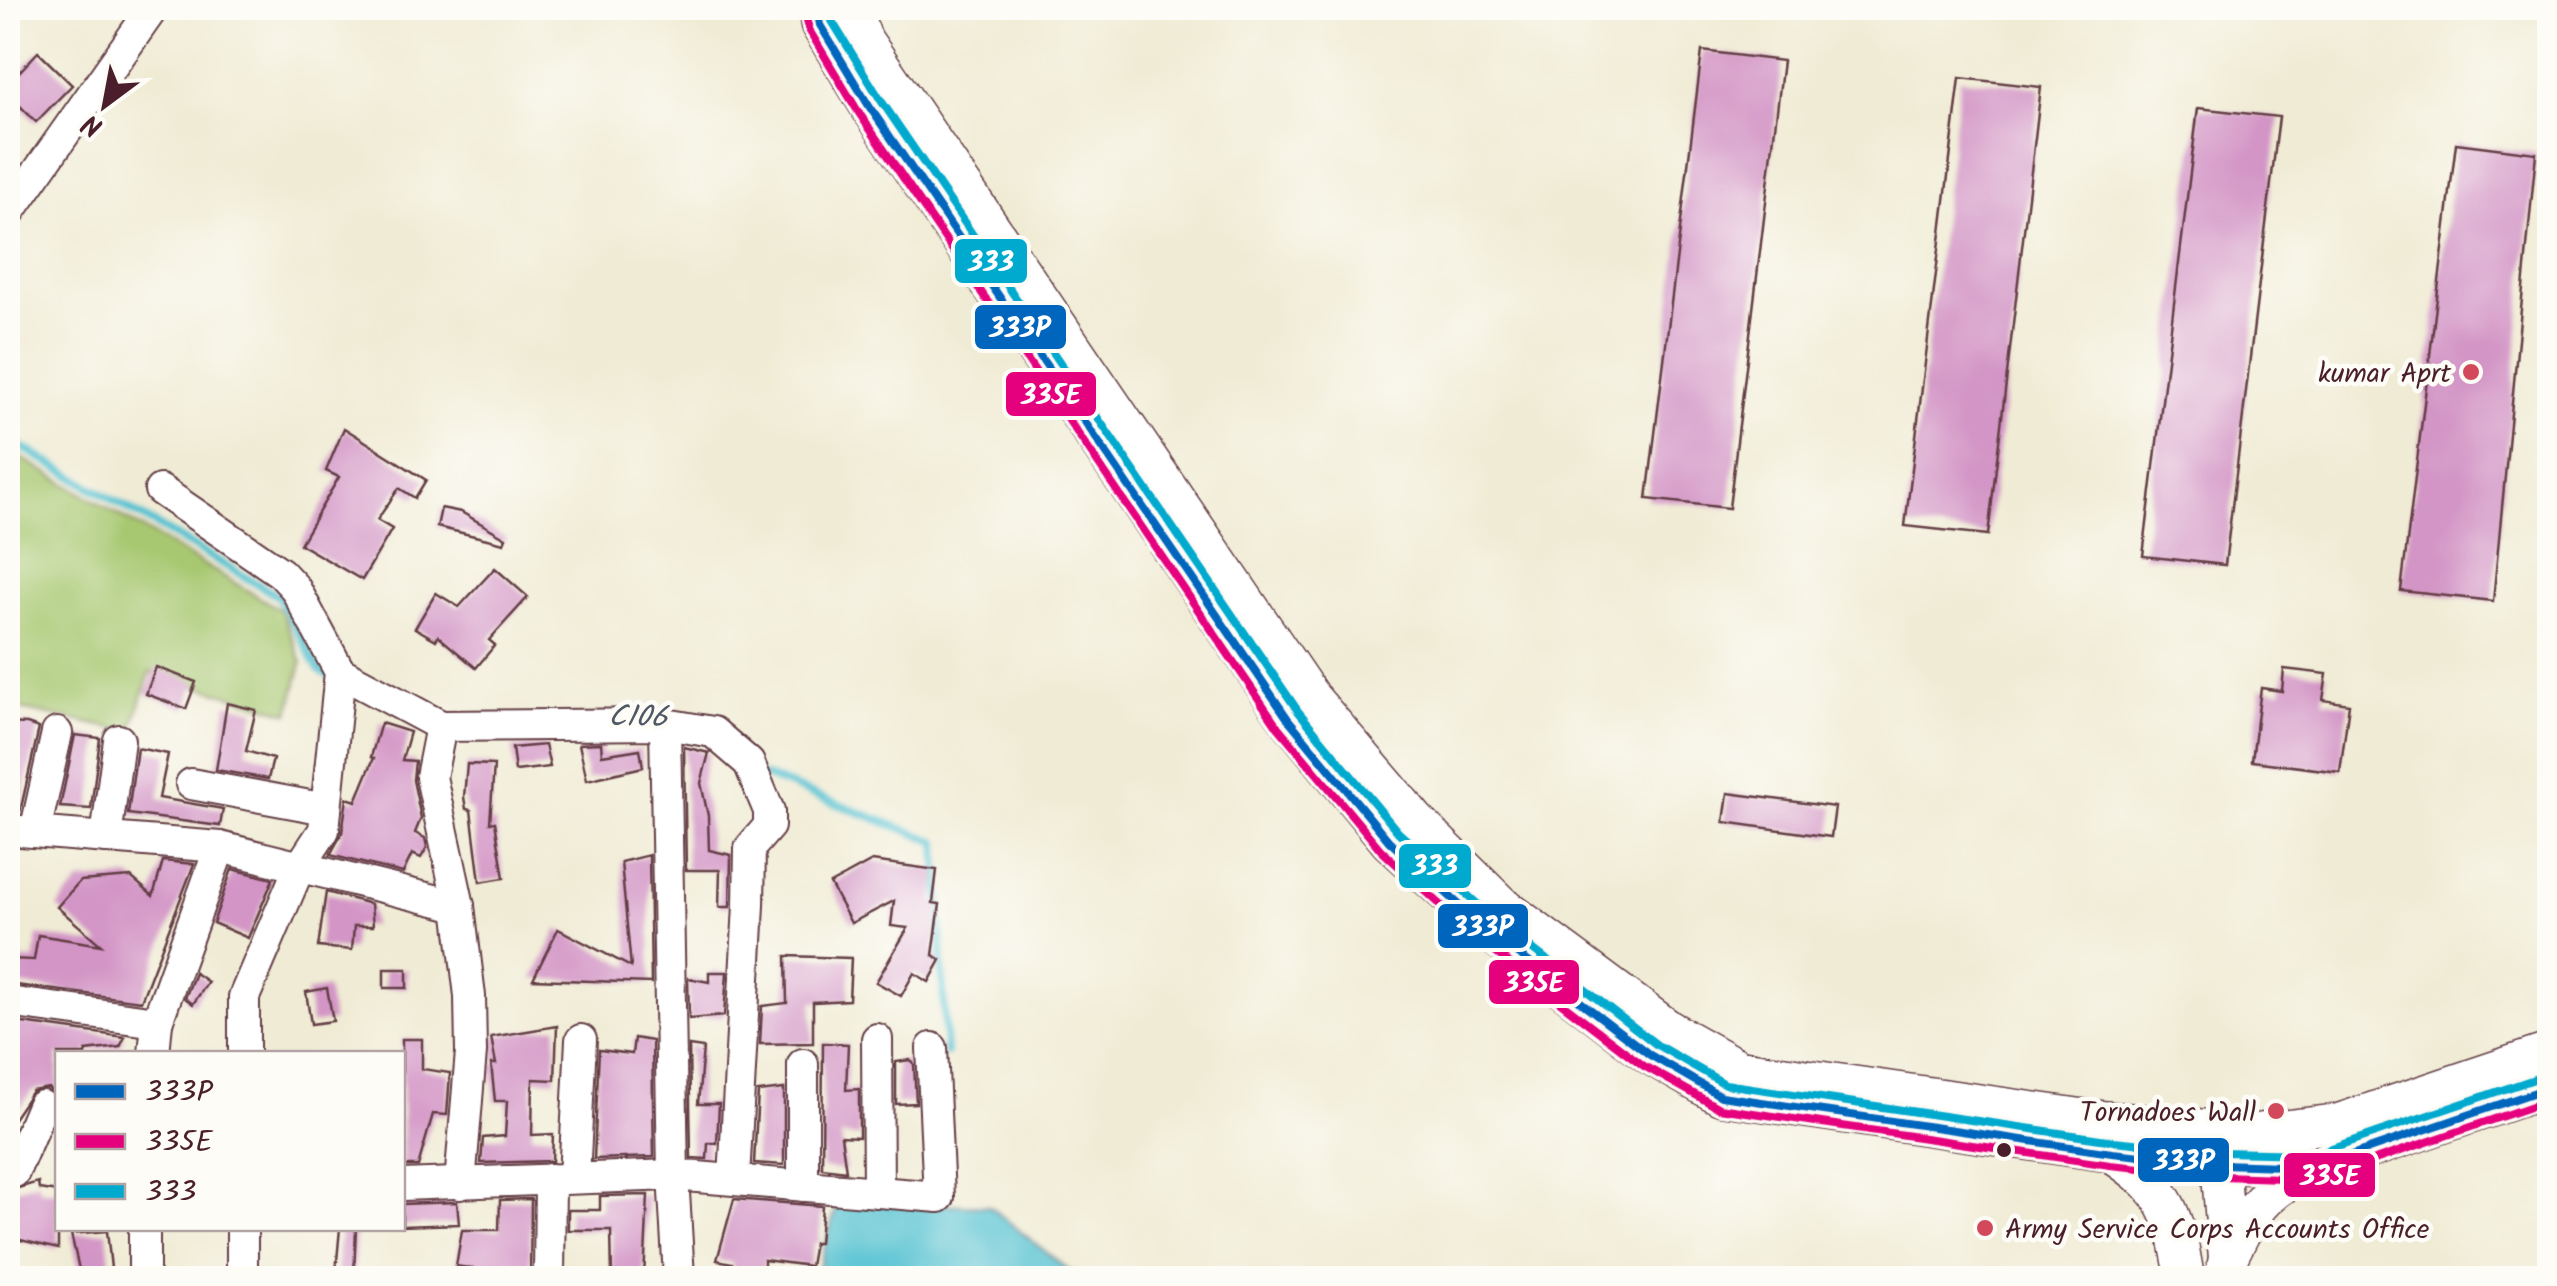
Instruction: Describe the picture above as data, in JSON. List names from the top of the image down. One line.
{"water":["C106"],"places":["kumar Aprt","Tornadoes Wall","Army Service Corps Accounts Office"],"lines":["transit line 333P","transit line 333","transit line 335E"],"legend":["333P","335E","333"],"north":"bottom left"}
